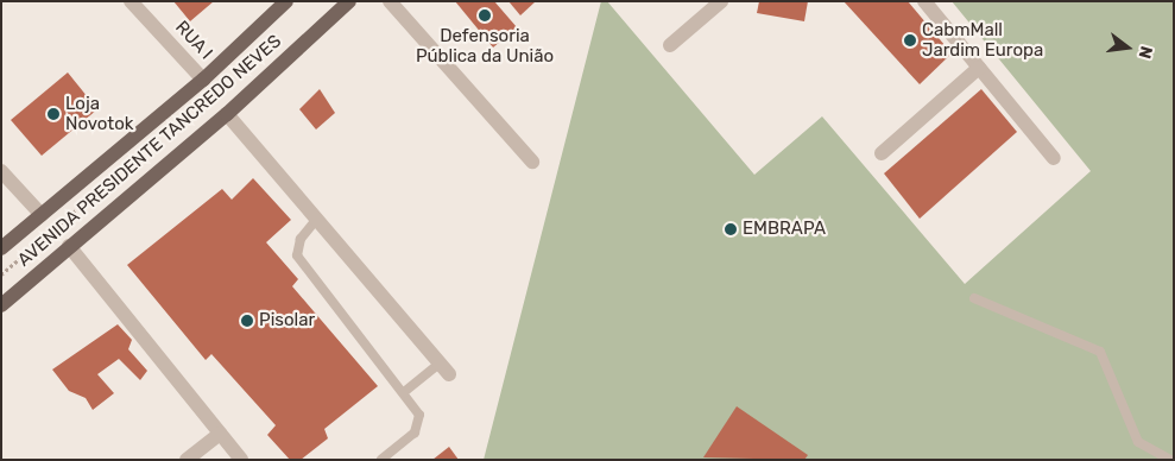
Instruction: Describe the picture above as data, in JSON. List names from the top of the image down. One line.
{"streets":{"main road":["AVENIDA PRESIDENTE TANCREDO NEVES"],"street":["RUA I"]},"crossings":[["RUA I","AVENIDA PRESIDENTE TANCREDO NEVES"]],"places":["Defensoria Pública da União","CabmMall Jardim Europa","Loja Novotok","EMBRAPA","Pisolar"],"north":"right"}
